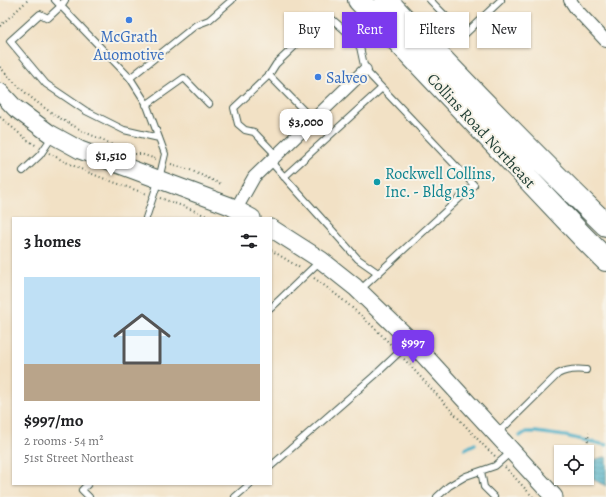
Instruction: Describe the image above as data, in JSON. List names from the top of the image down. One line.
{"streets":{"highway":["Collins Road Northeast"]},"places":["McGrath Auomotive","Salveo","Rockwell Collins, Inc. - Bldg 183"],"page":{"chip":["Buy","Rent","Filters","New"],"price":["$3,000","$1,510","$997"],"heading":"3 homes","list":[{"name":"$997/mo","note":"2 rooms · 54 m² · 51st Street Northeast"}]}}
